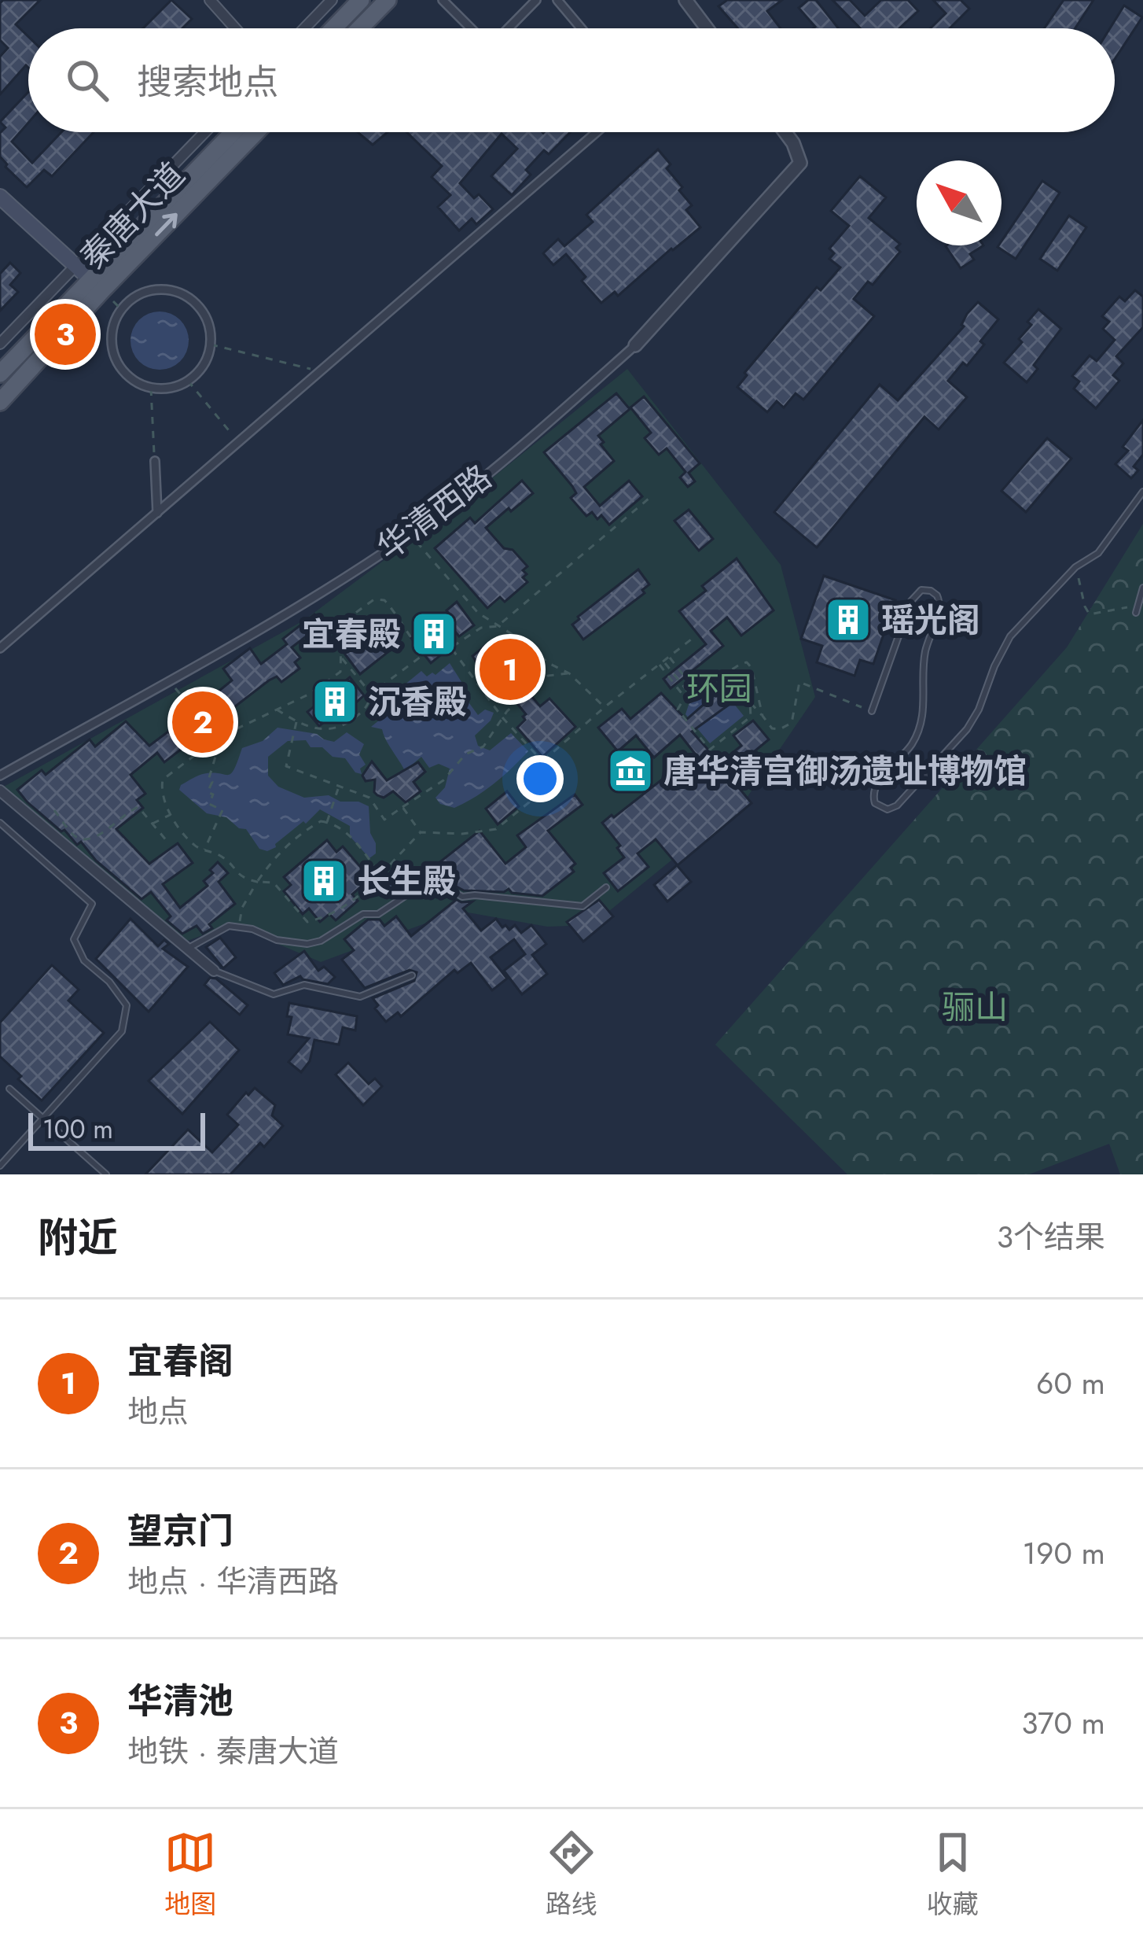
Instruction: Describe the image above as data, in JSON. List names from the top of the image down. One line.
{"streets":{"main road":["秦唐大道"],"street":["华清西路"]},"parks":["环园","骊山"],"places":{"building":["瑶光阁","宜春殿","沉香殿","长生殿"],"museum":["唐华清宫御汤遗址博物馆"]},"scale_bar":"100 m","north":"top left","page":{"search":"搜索地点","pins":["3","1","2"],"scale":"100 m","heading":["附近","3个结果"],"list":[{"mark":"1","name":"宜春阁","note":"地点","value":"60 m"},{"mark":"2","name":"望京门","note":"地点 · 华清西路","value":"190 m"},{"mark":"3","name":"华清池","note":"地铁 · 秦唐大道","value":"370 m"}],"nav":["地图","路线","收藏"]}}
